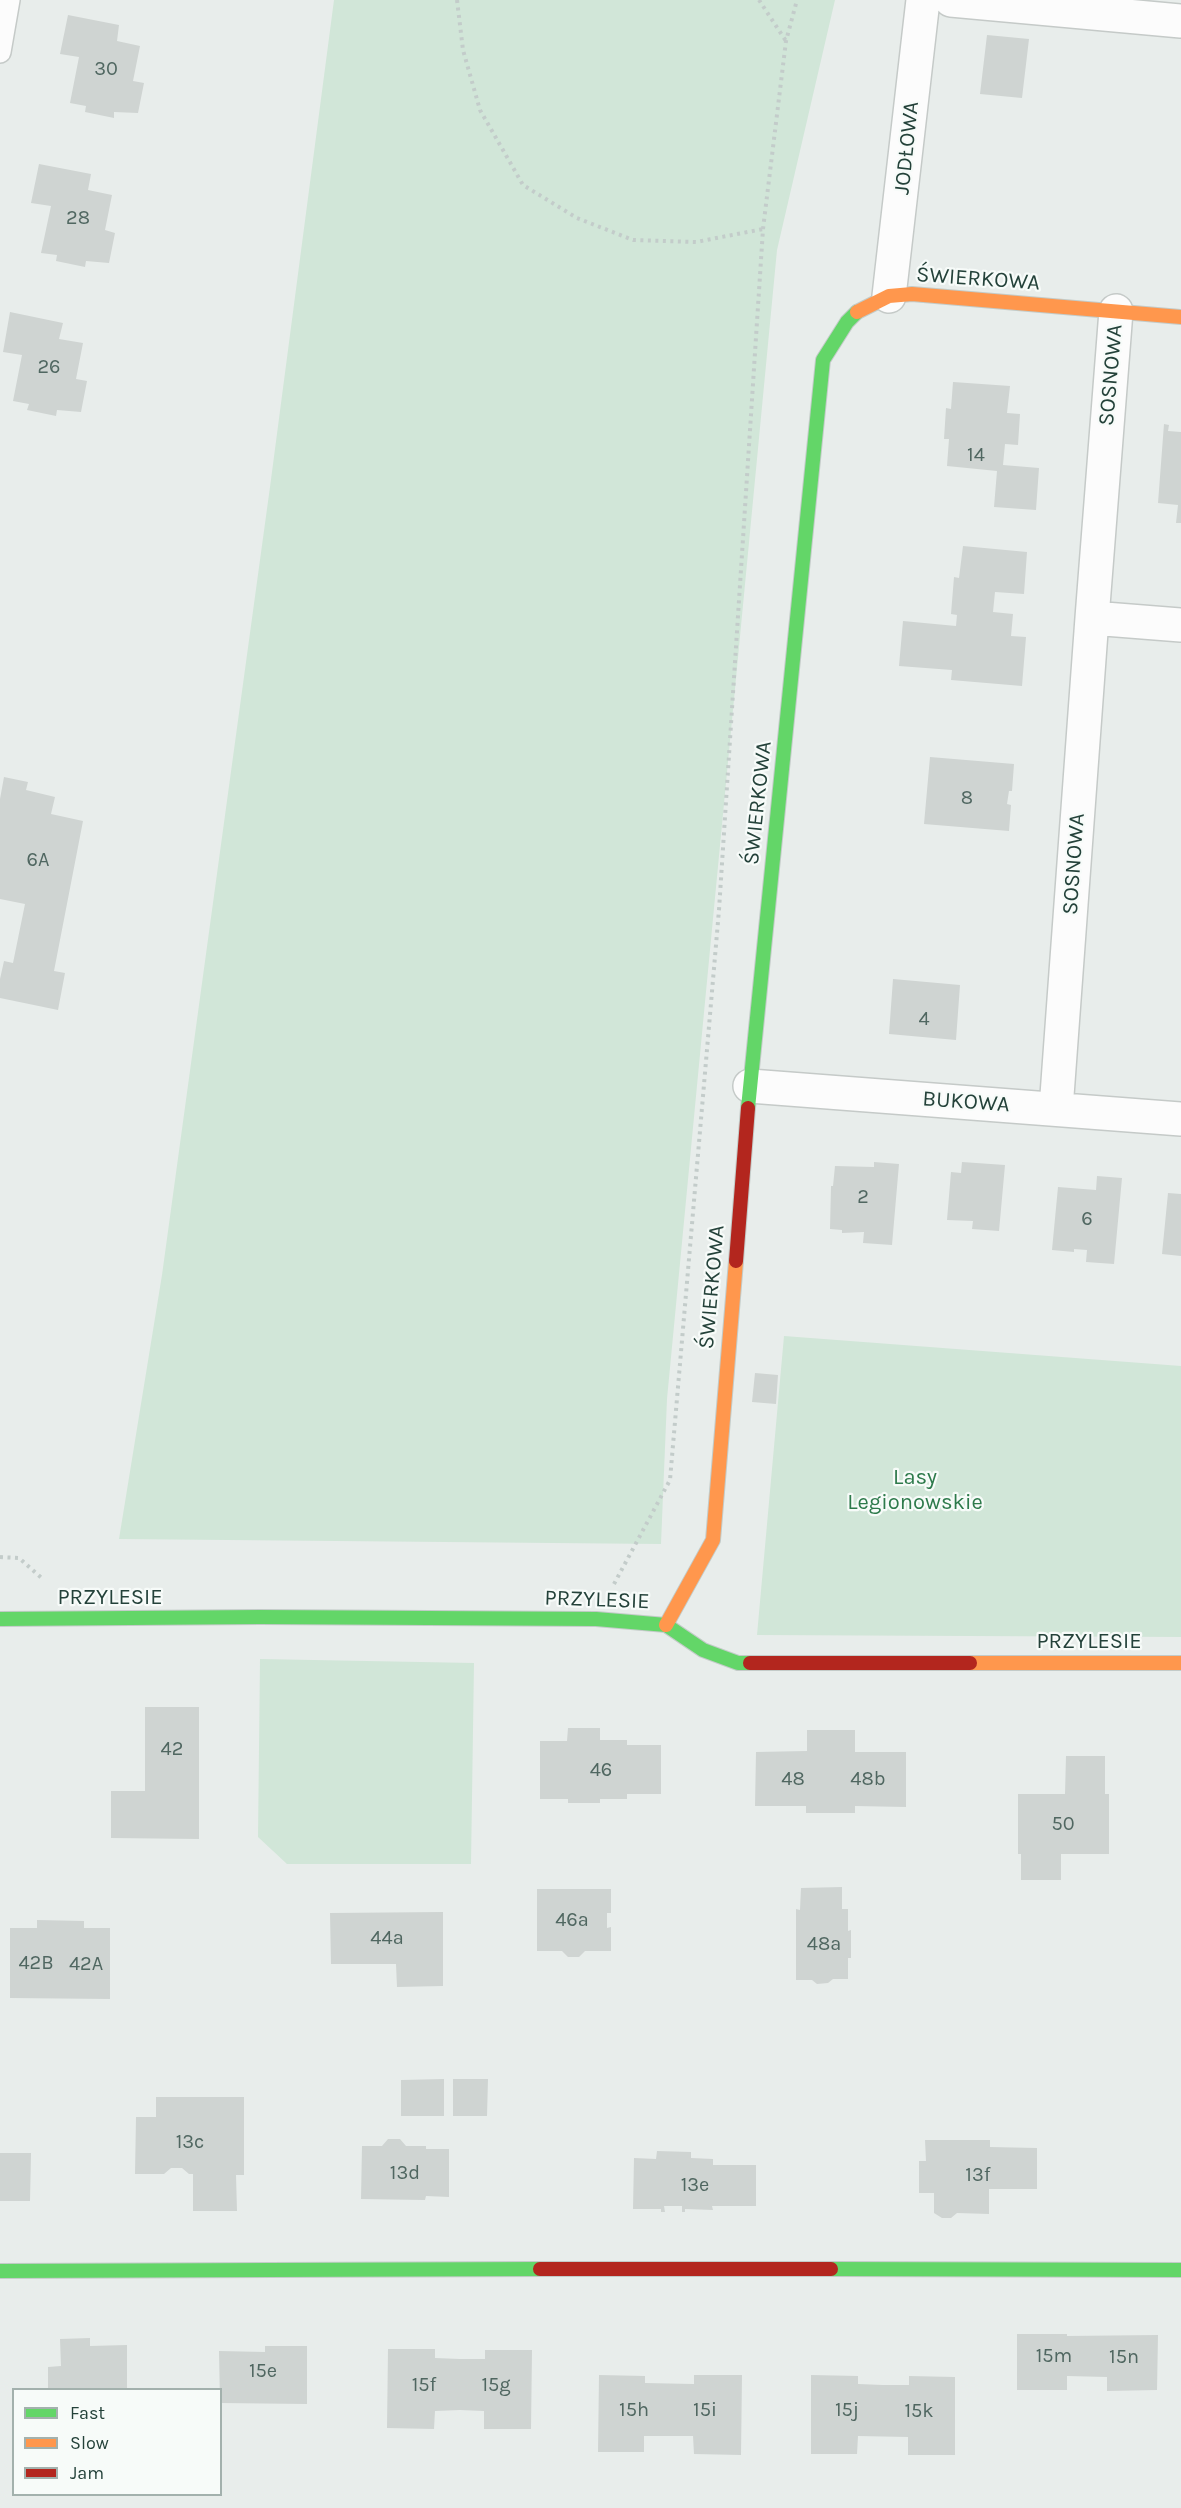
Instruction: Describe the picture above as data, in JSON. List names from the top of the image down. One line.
{"streets":{"street":["JODŁOWA","ŚWIERKOWA","SOSNOWA","BUKOWA","PRZYLESIE"]},"crossings":[["JODŁOWA","ŚWIERKOWA"],["ŚWIERKOWA","SOSNOWA"],["ŚWIERKOWA","BUKOWA"],["ŚWIERKOWA","PRZYLESIE"],["SOSNOWA","BUKOWA"]],"parks":["Lasy Legionowskie"],"house_numbers":["30","28","26","14","8","6A","4","2","6","42","46","48","48b","50","46a","44a","48a","42B","42A","13c","13d","13f","13e","15m","15n","15e","15f","15g","15h","15i","15j","15k"],"legend":["Fast","Slow","Jam"]}
